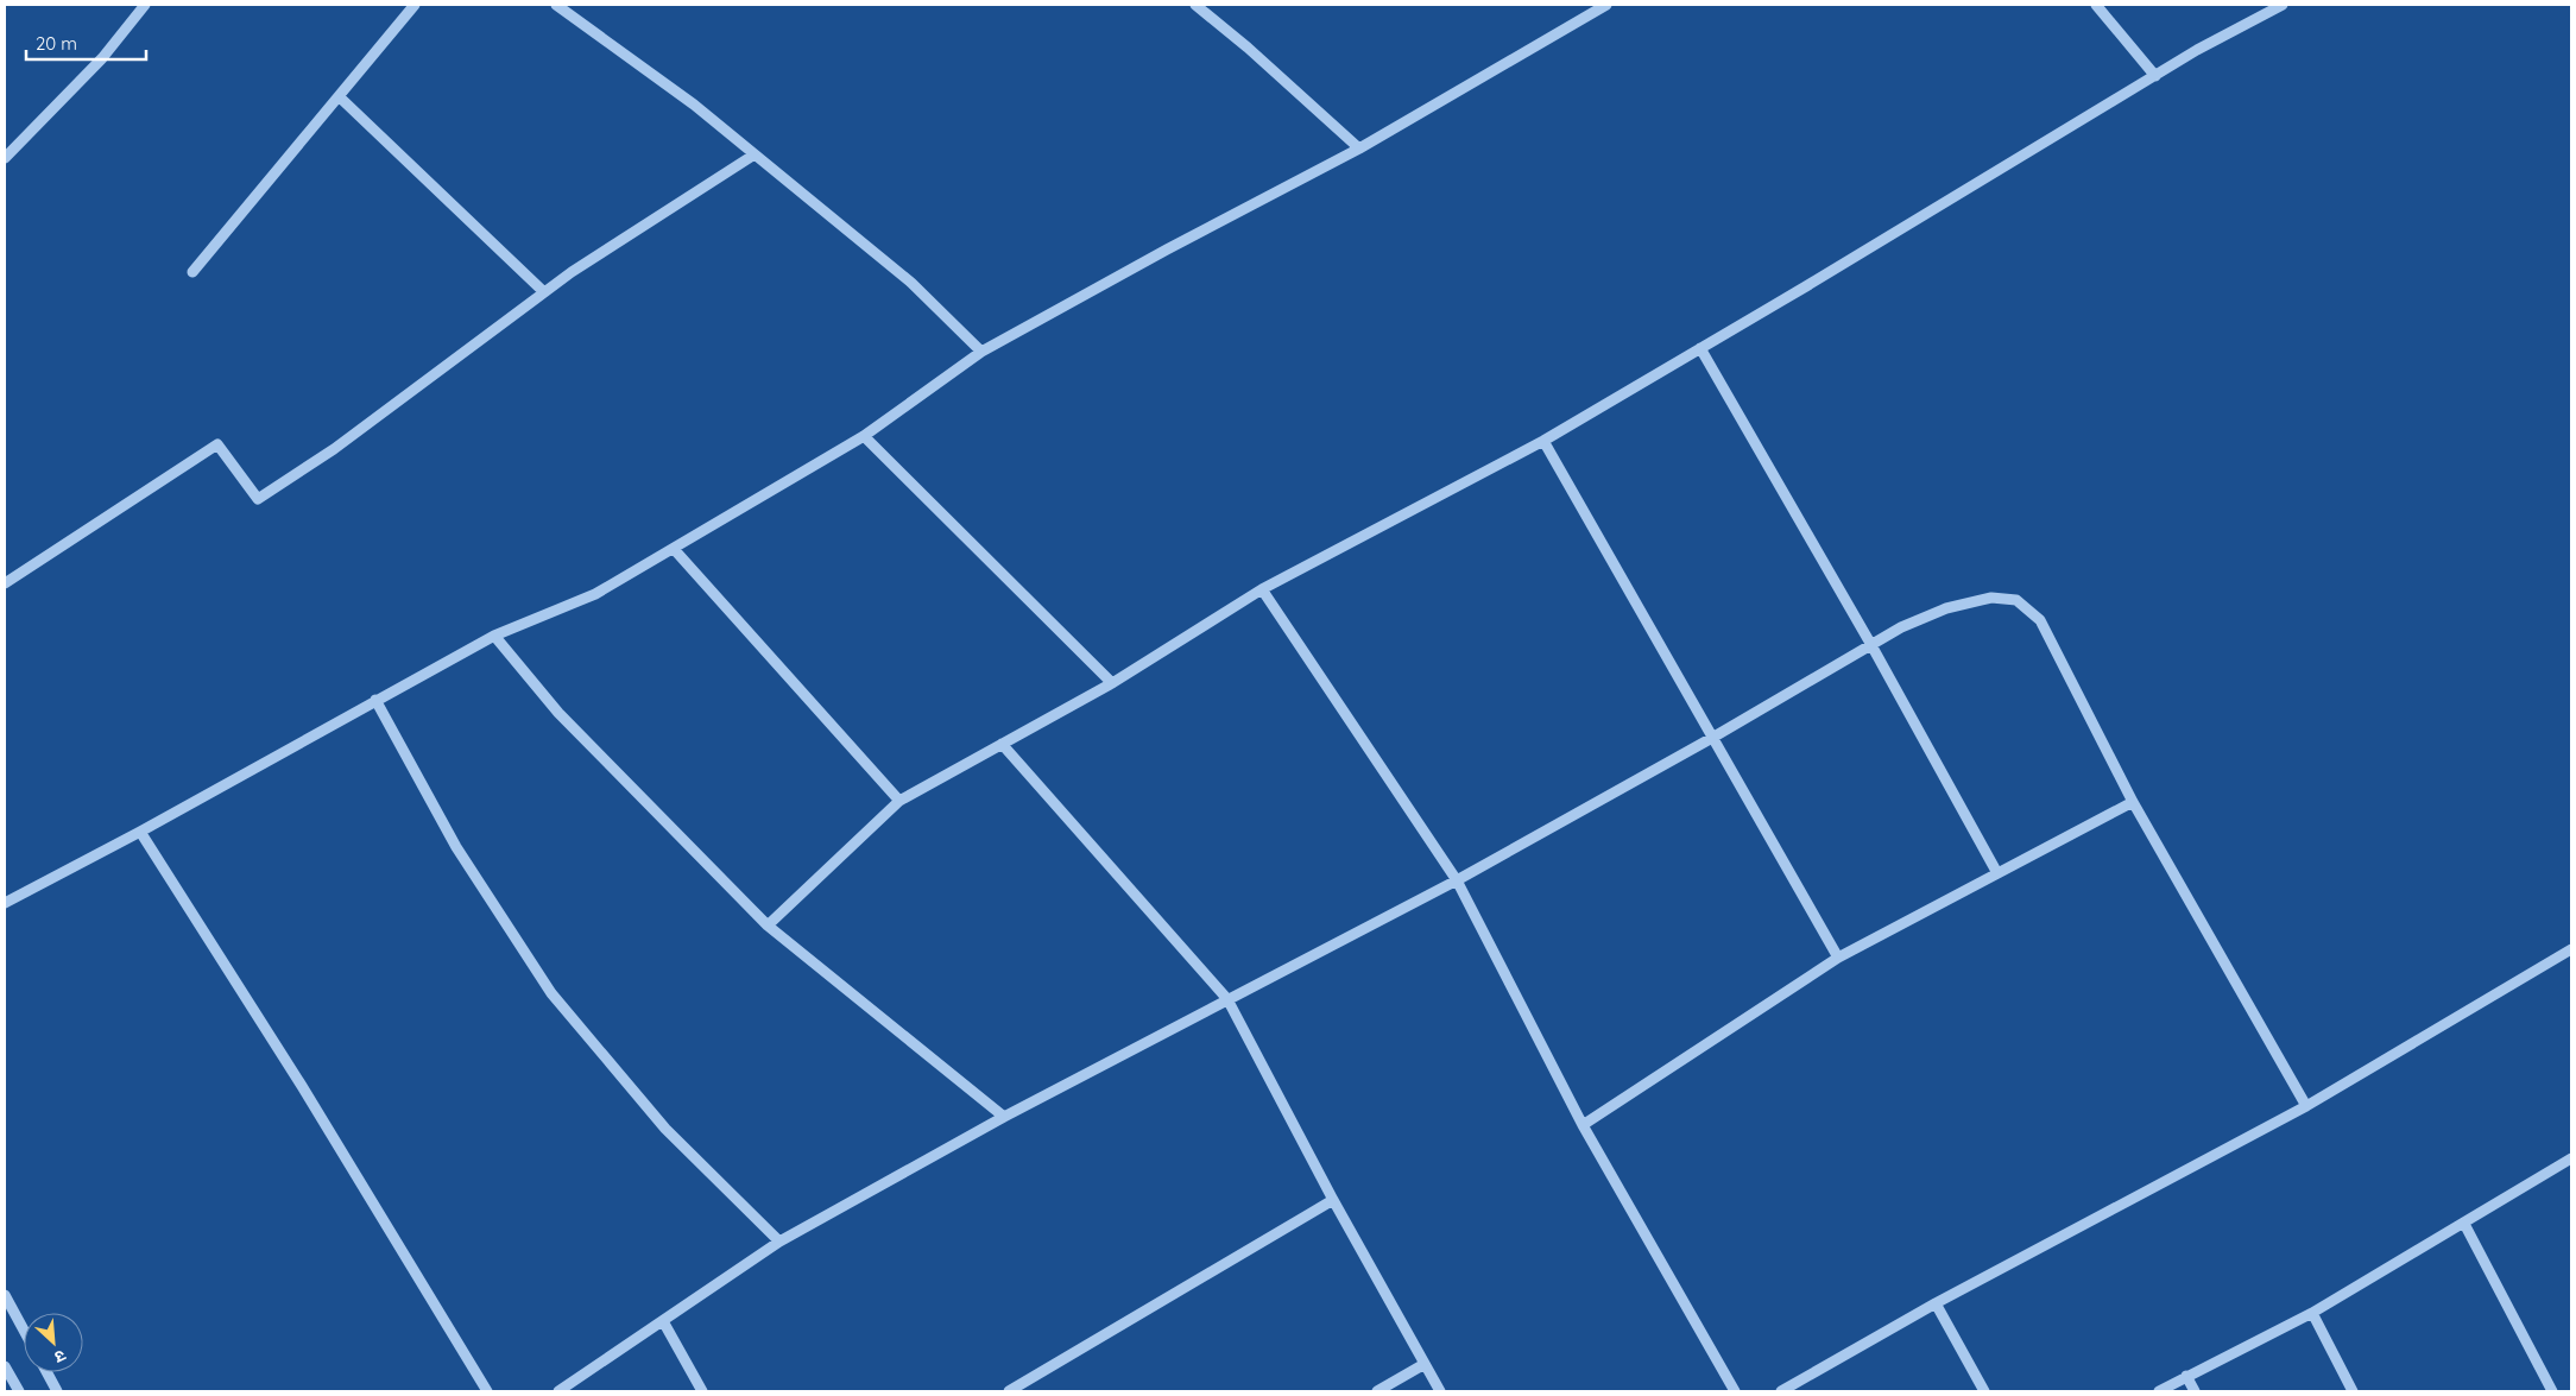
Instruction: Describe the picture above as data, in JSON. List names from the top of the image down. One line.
{"scale_bar":"20 m","north":"bottom right"}
